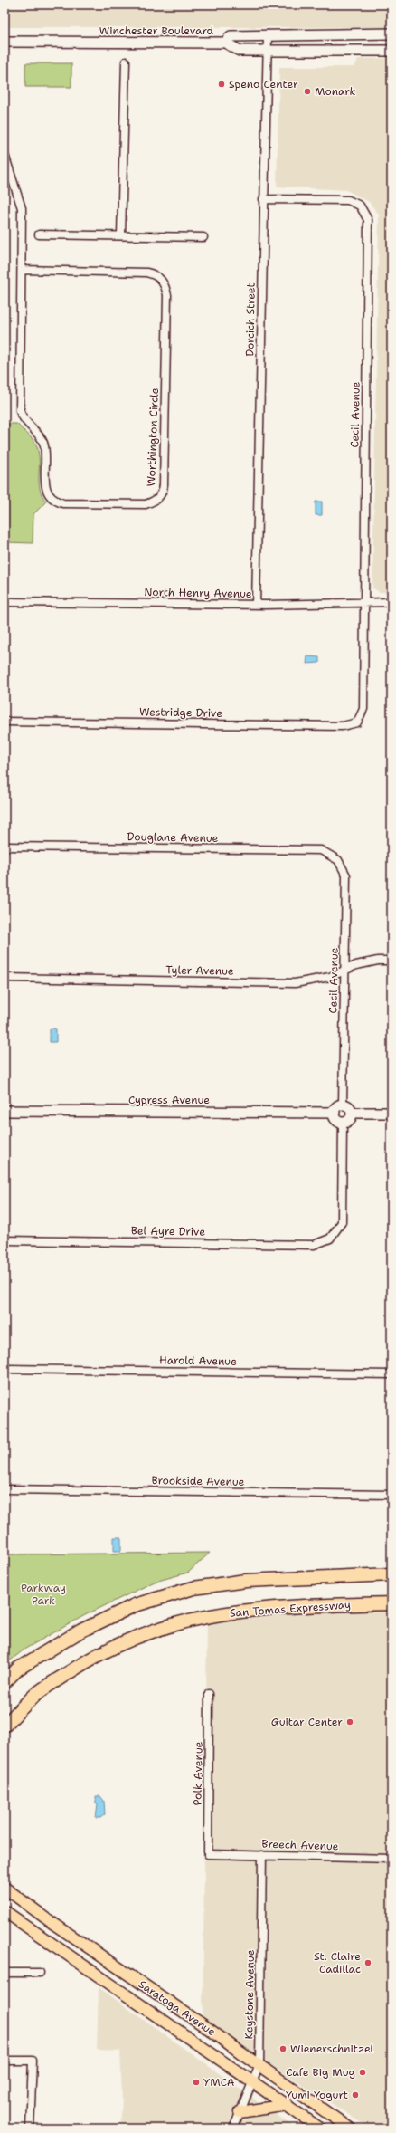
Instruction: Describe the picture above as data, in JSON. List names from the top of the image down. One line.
{"streets":{"highway":["San Tomas Expressway"],"main road":["Winchester Boulevard","Cypress Avenue","Saratoga Avenue"],"street":["Dorcich Street","Cecil Avenue","Worthington Circle","North Henry Avenue","Westridge Drive","Douglane Avenue","Tyler Avenue","Bel Ayre Drive","Harold Avenue","Brookside Avenue","Polk Avenue","Breech Avenue","Keystone Avenue"]},"crossings":[["Winchester Boulevard","Dorcich Street"],["Dorcich Street","Cecil Avenue"],["Dorcich Street","North Henry Avenue"],["Cecil Avenue","North Henry Avenue"],["Cecil Avenue","Westridge Drive"],["Cecil Avenue","Douglane Avenue"],["Cecil Avenue","Tyler Avenue"],["Cecil Avenue","Cypress Avenue"],["Cecil Avenue","Bel Ayre Drive"],["Cypress Avenue","Bel Ayre Drive"],["Polk Avenue","Breech Avenue"],["Breech Avenue","Keystone Avenue"],["Keystone Avenue","Saratoga Avenue"]],"parks":["Parkway Park"],"places":["Speno Center","Monark","Guitar Center","St. Claire Cadillac","Wienerschnitzel","Cafe Big Mug","YMCA","Yumi Yogurt"]}
